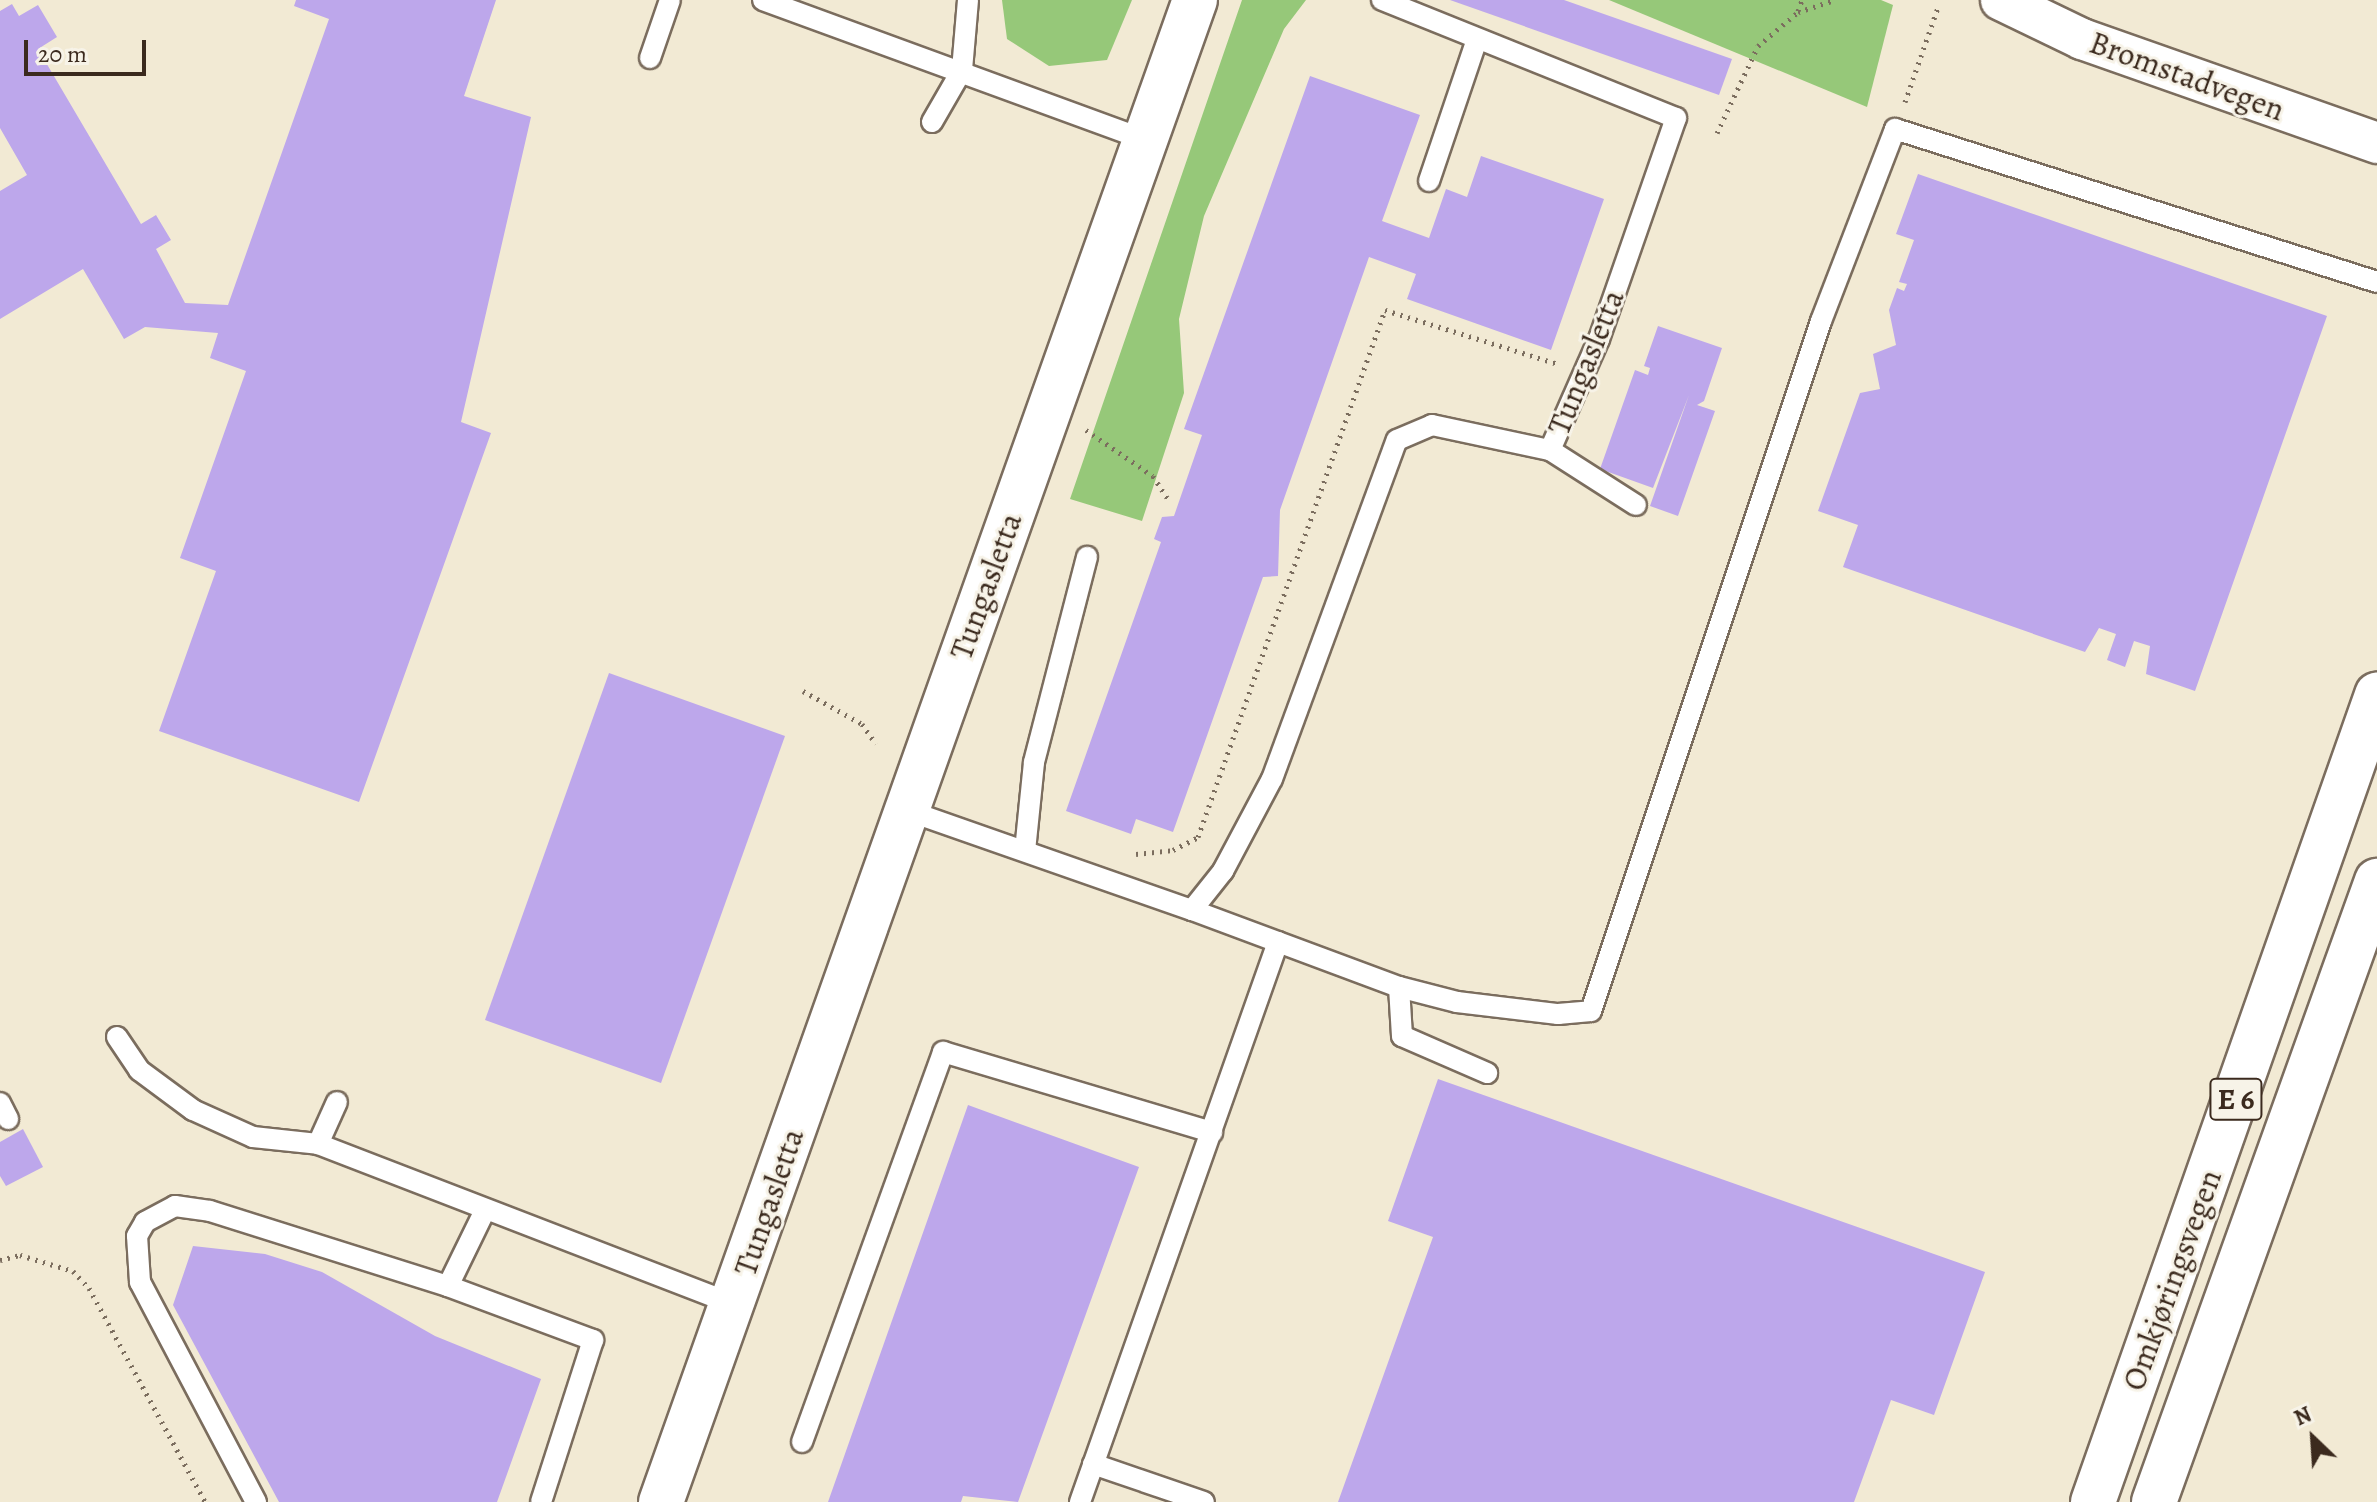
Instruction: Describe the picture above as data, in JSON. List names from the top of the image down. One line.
{"streets":{"main road":["Tungasletta","E 6","Omkjøringsvegen"],"street":["Bromstadvegen"]},"scale_bar":"20 m","north":"top left"}
